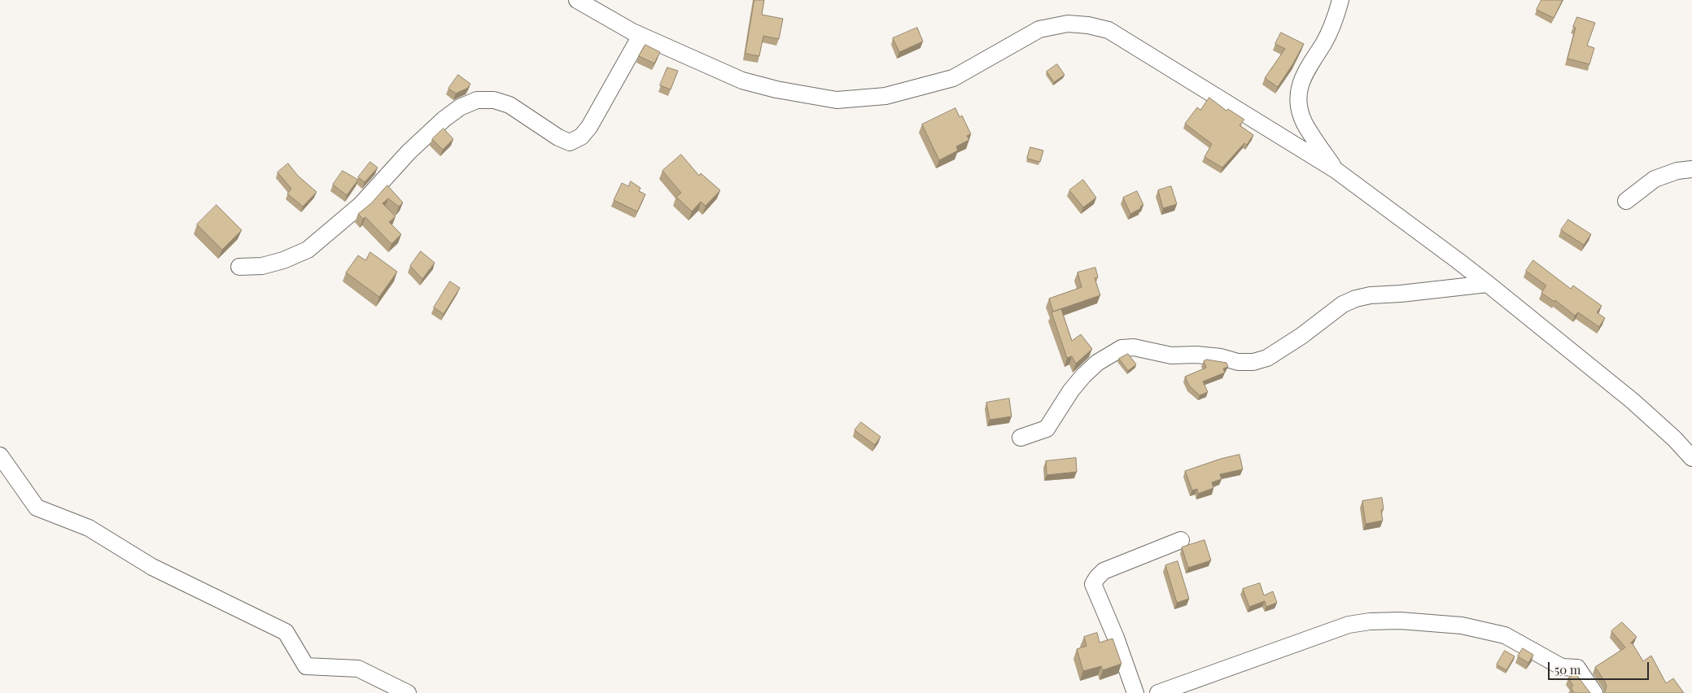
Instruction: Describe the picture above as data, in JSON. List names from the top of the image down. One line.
{"scale_bar":"50 m"}
